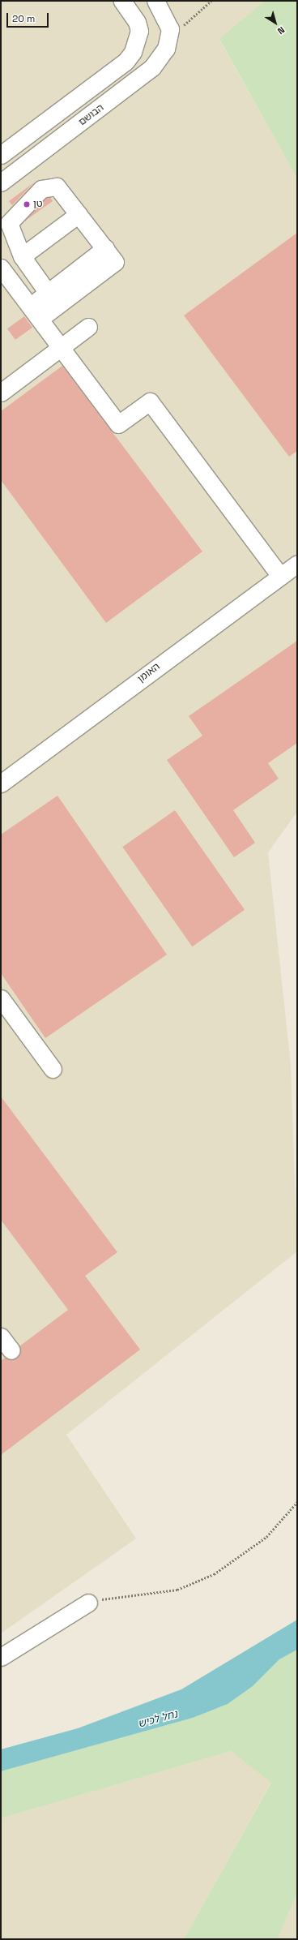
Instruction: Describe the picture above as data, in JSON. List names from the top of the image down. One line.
{"streets":{"street":["הבושם","האומן"]},"water":["נחל לכיש"],"places":["טן"],"scale_bar":"20 m","north":"bottom right"}
